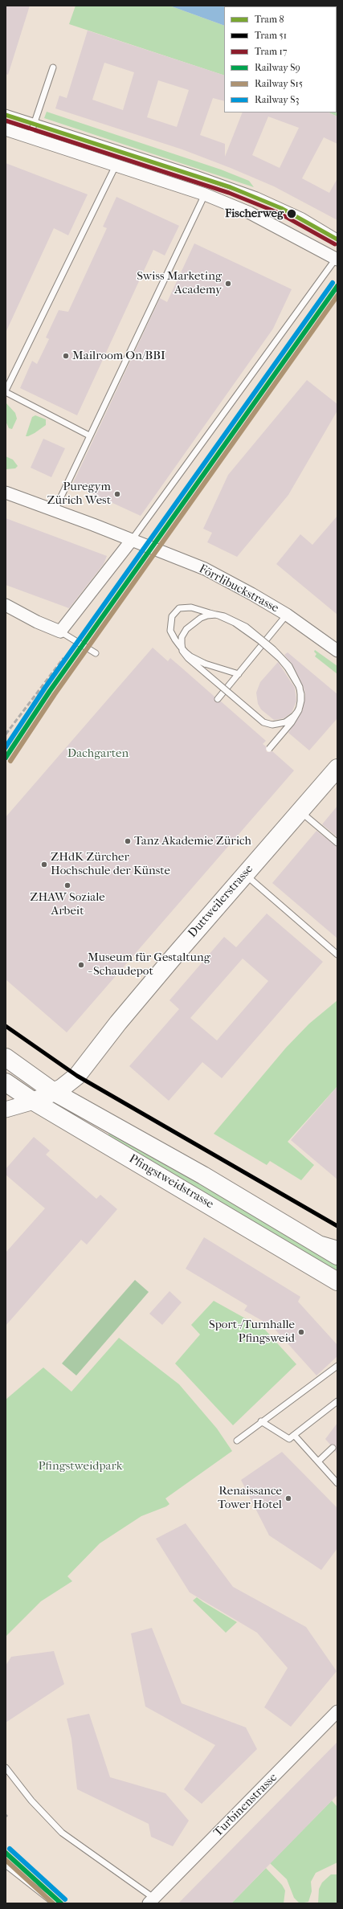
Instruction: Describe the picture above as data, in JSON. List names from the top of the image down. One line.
{"streets":{"main road":["Duttweilerstrasse","Pfingstweidstrasse"],"street":["Förrlibuckstrasse","Turbinenstrasse"]},"crossings":[["Duttweilerstrasse","Pfingstweidstrasse"]],"parks":["Dachgarten","Pfingstweidpark"],"places":["Fischerweg","Swiss Marketing Academy","Mailroom On/BBI","Puregym Zürich West","Tanz Akademie Zürich","ZHdK Zürcher Hochschule der Künste","ZHAW Soziale Arbeit","Museum für Gestaltung - Schaudepot","Sport-/Turnhalle Pfingsweid","Renaissance Tower Hotel"],"lines":["tram line 8","tram line 17","rail line S3","rail line S9","rail line S15","tram line 51"],"legend":["Tram 8","Tram 51","Tram 17","Railway S9","Railway S15","Railway S3"]}
